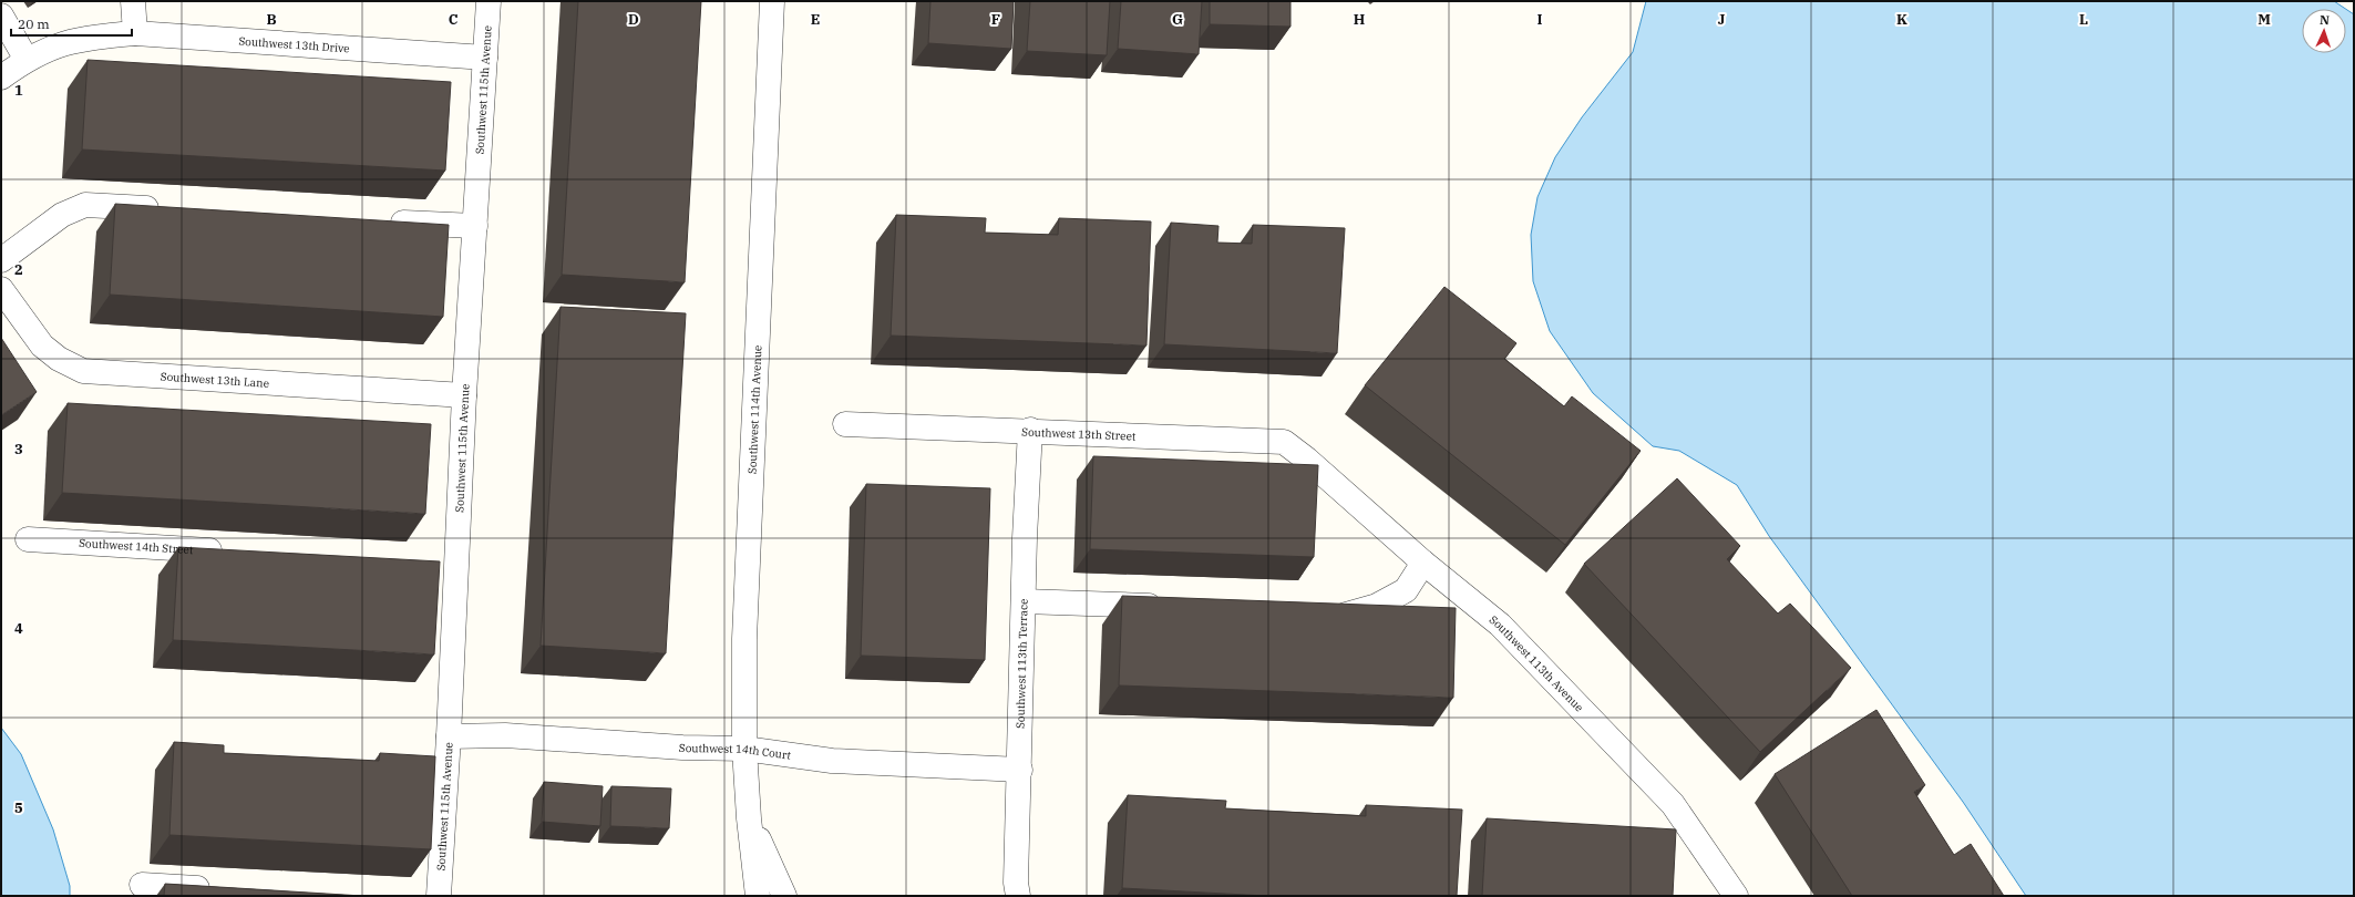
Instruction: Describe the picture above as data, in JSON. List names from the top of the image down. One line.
{"streets":{"street":["Southwest 13th Drive","Southwest 115th Avenue","Southwest 13th Lane","Southwest 114th Avenue","Southwest 13th Street","Southwest 14th Street","Southwest 113th Terrace","Southwest 113th Avenue","Southwest 14th Court"]},"crossings":[["Southwest 13th Drive","Southwest 115th Avenue"],["Southwest 115th Avenue","Southwest 13th Lane"],["Southwest 115th Avenue","Southwest 14th Court"],["Southwest 114th Avenue","Southwest 14th Court"],["Southwest 13th Street","Southwest 113th Terrace"],["Southwest 13th Street","Southwest 113th Avenue"],["Southwest 113th Terrace","Southwest 14th Court"]],"scale_bar":"20 m","north":"top","grid":{"columns":["B","C","D","E","F","G","H","I","J","K","L","M"],"rows":["1","2","3","4","5"]}}
